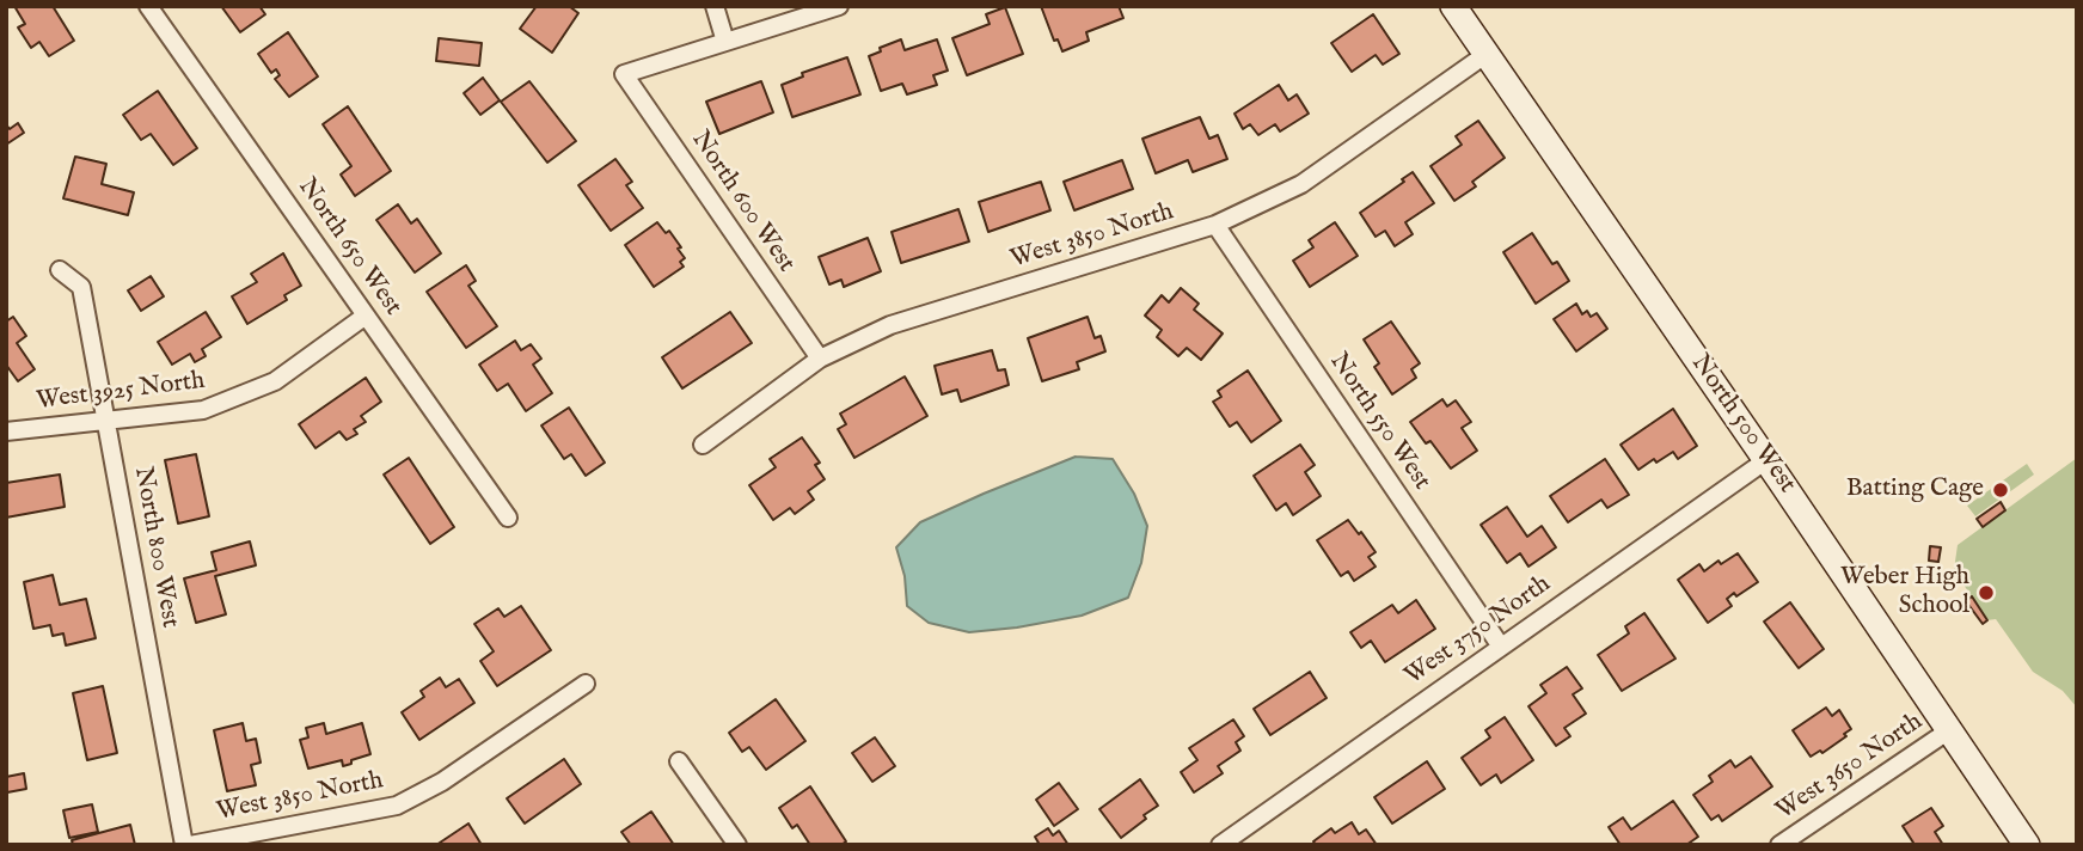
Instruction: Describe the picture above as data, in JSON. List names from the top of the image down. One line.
{"streets":{"street":["North 600 West","West 3850 North","North 650 West","West 3925 North","North 550 West","North 500 West","North 800 West","West 3750 North","West 3650 North"]},"crossings":[["North 600 West","West 3850 North"],["West 3850 North","North 550 West"],["West 3850 North","North 500 West"],["West 3850 North","North 800 West"],["North 650 West","West 3925 North"],["West 3925 North","North 800 West"],["North 550 West","West 3750 North"],["North 500 West","West 3750 North"],["North 500 West","West 3650 North"]],"places":["Batting Cage","Weber High School"]}
